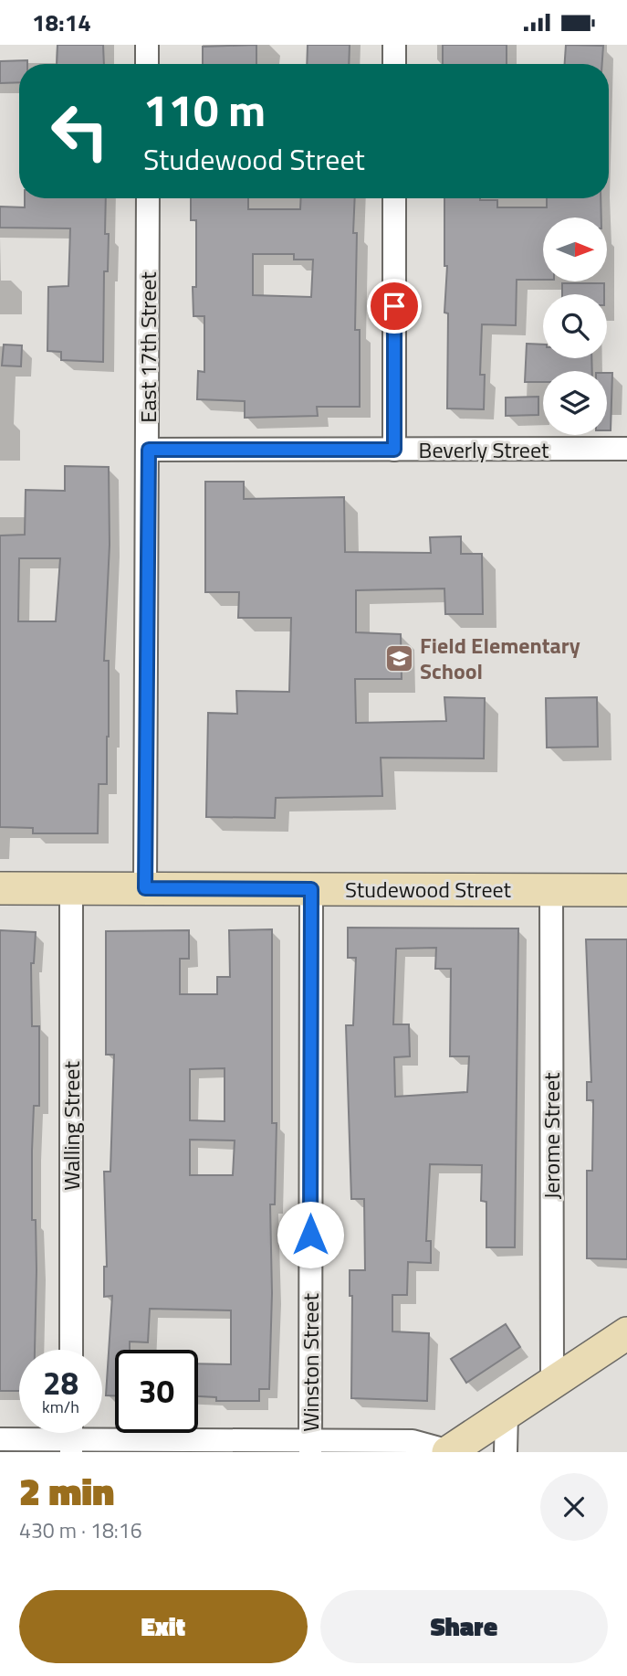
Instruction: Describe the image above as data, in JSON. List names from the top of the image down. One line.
{"streets":{"main road":["Studewood Street"],"street":["East 17th Street","Beverly Street","Walling Street","Jerome Street","Winston Street"]},"crossings":[["East 17th Street","Beverly Street"],["East 17th Street","Studewood Street"],["Studewood Street","Walling Street"],["Studewood Street","Jerome Street"],["Studewood Street","Winston Street"]],"places":{"school or university":["Field Elementary School"]},"north":"right","page":{"status":"18:14","turn":["110 m","Studewood Street"],"speed":"28 km/h","limit":"30","heading":["2 min","430 m · 18:16"],"buttons":["Exit","Share"]}}
